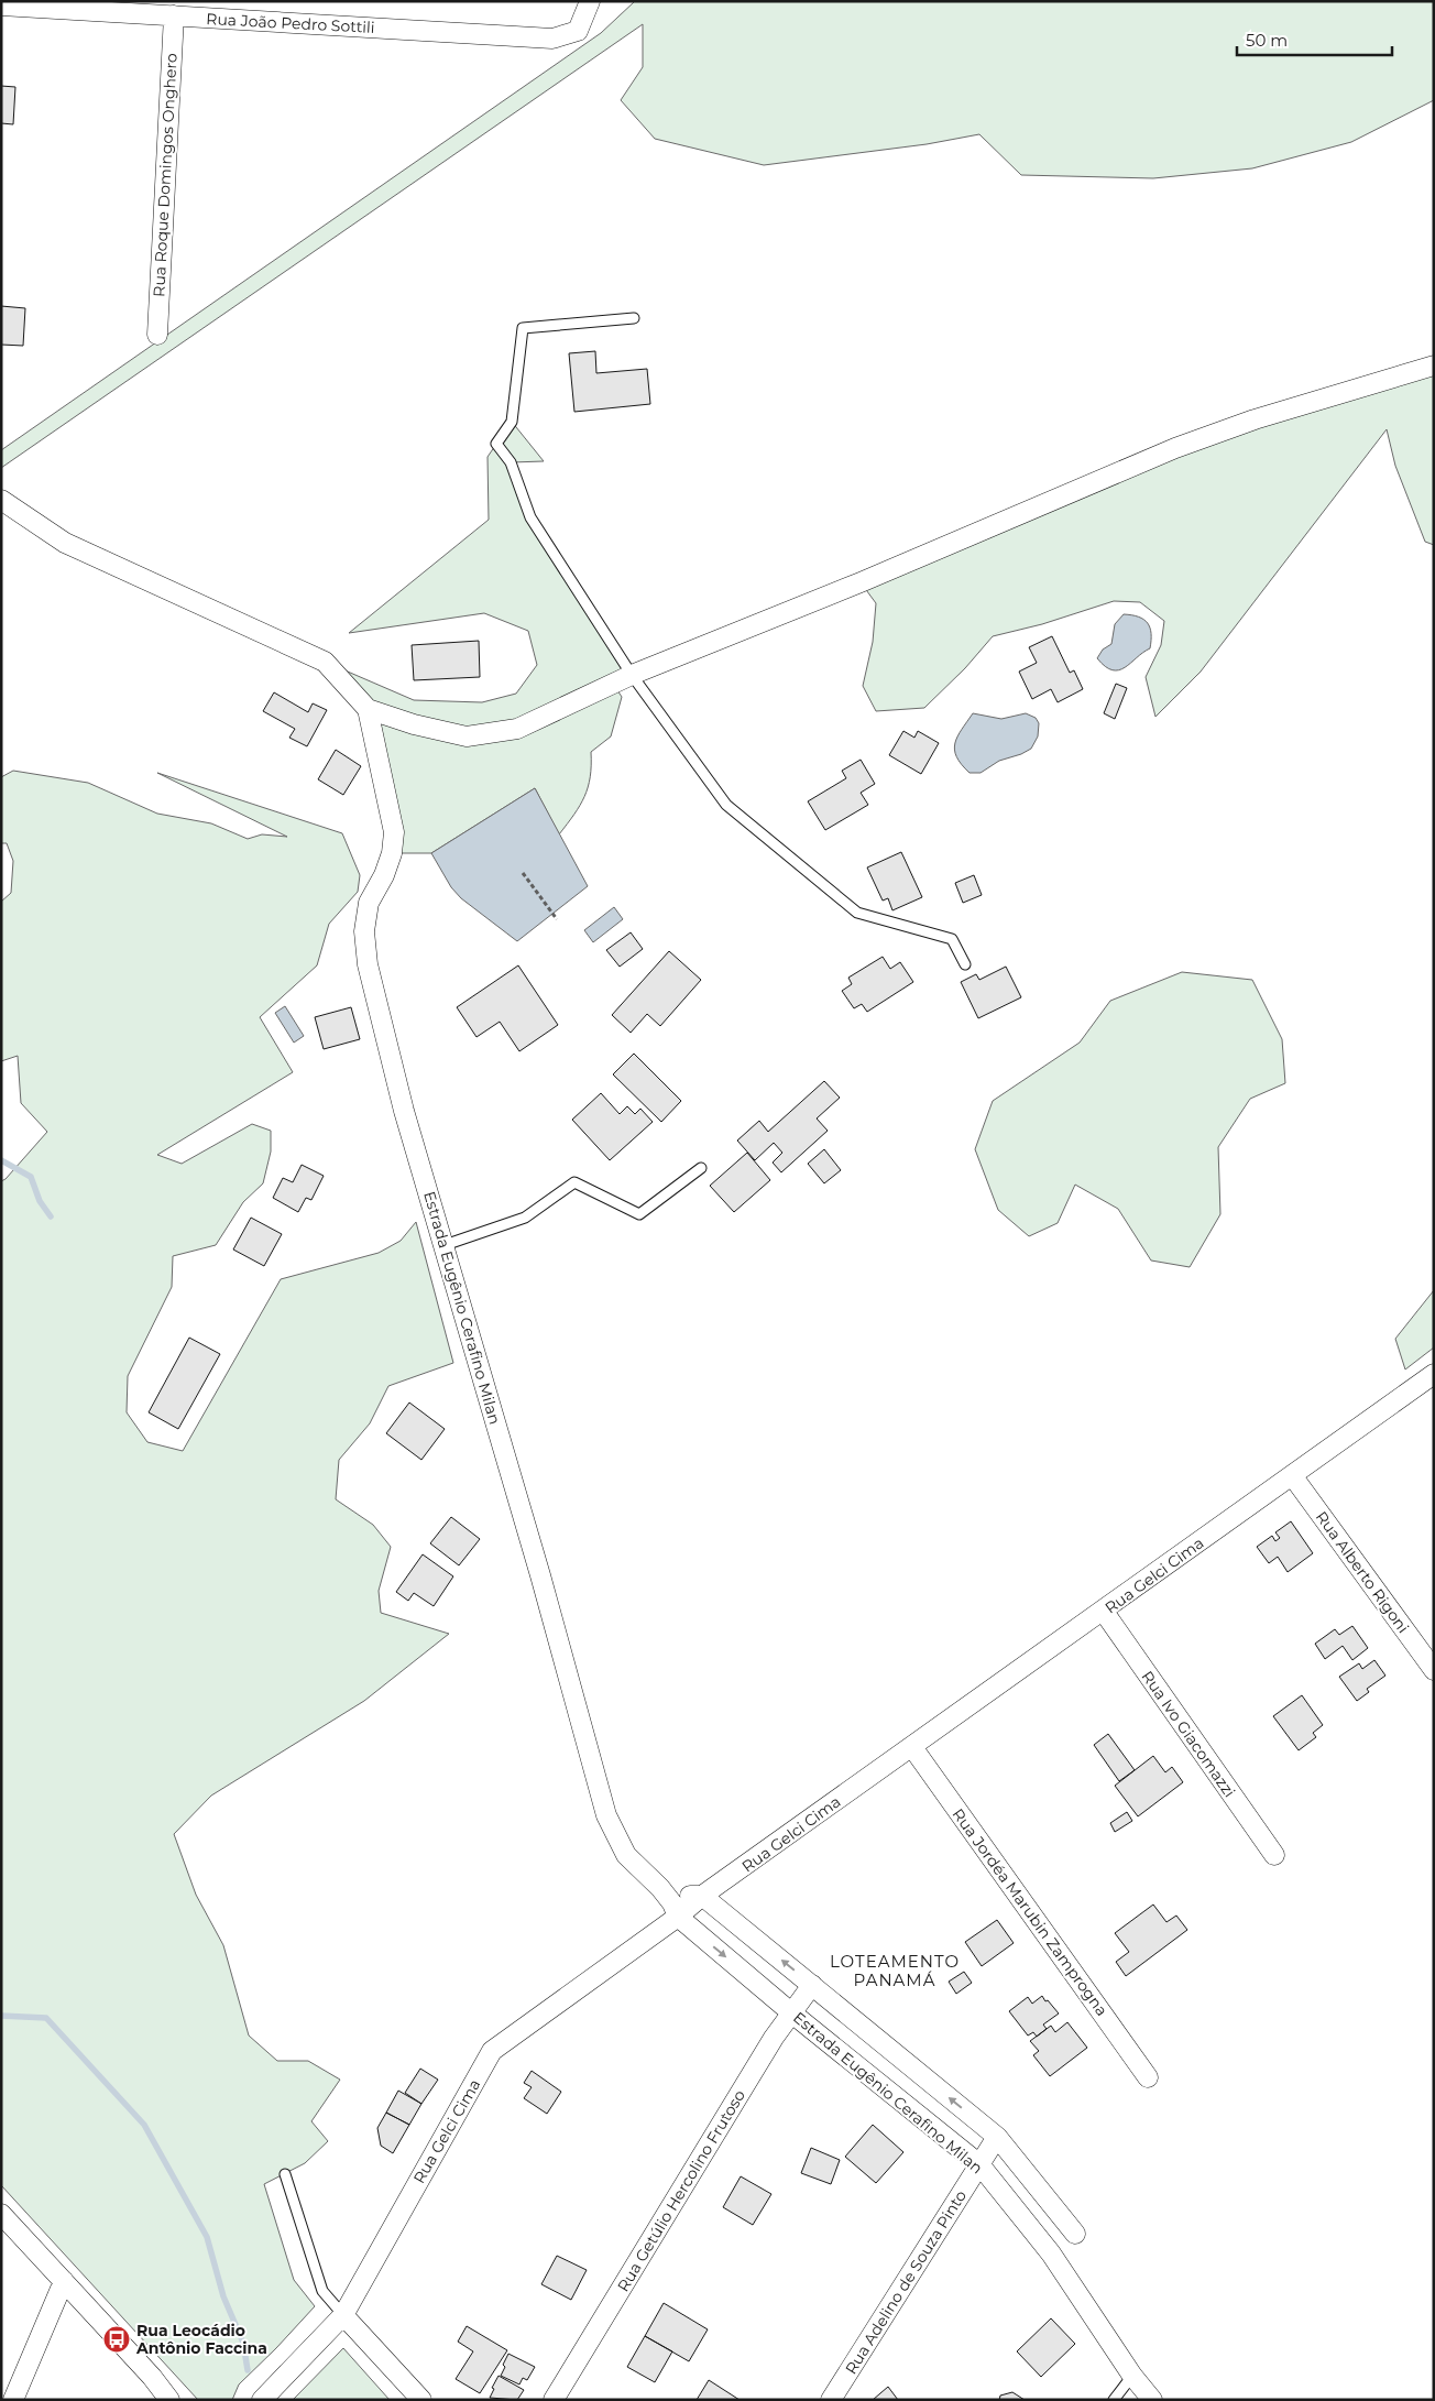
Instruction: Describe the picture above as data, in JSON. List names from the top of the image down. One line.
{"streets":{"street":["Rua João Pedro Sottili","Rua Roque Domingos Onghero","Estrada Eugênio Cerafino Milan","Rua Alberto Rigoni","Rua Gelci Cima","Rua Ivo Giacomazzi","Rua Jordéa Marubin Zamprogna","Rua Getúlio Hercolino Frutoso","Rua Adelino de Souza Pinto"]},"crossings":[["Rua João Pedro Sottili","Rua Roque Domingos Onghero"],["Estrada Eugênio Cerafino Milan","Rua Gelci Cima"],["Estrada Eugênio Cerafino Milan","Rua Getúlio Hercolino Frutoso"],["Estrada Eugênio Cerafino Milan","Rua Adelino de Souza Pinto"],["Rua Alberto Rigoni","Rua Gelci Cima"],["Rua Gelci Cima","Rua Ivo Giacomazzi"],["Rua Gelci Cima","Rua Jordéa Marubin Zamprogna"]],"districts":["LOTEAMENTO PANAMÁ"],"places":{"bus stop":["Rua Leocádio Antônio Faccina"]},"scale_bar":"50 m"}
